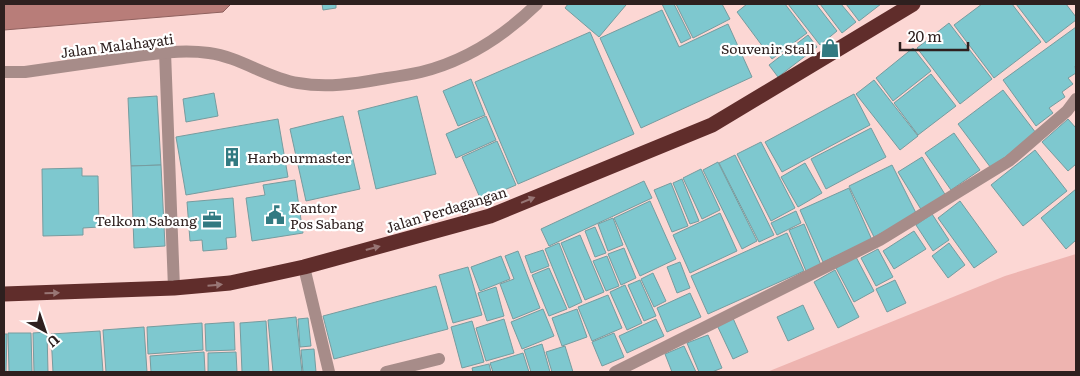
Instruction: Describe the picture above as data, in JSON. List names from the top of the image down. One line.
{"streets":{"highway":["Jalan Perdagangan"],"street":["Jalan Malahayati"]},"one_way":["Jalan Perdagangan"],"places":{"shop":["Souvenir Stall"],"building":["Harbourmaster"],"public building":["Kantor Pos Sabang"],"office":["Telkom Sabang"]},"scale_bar":"20 m","north":"bottom right"}
